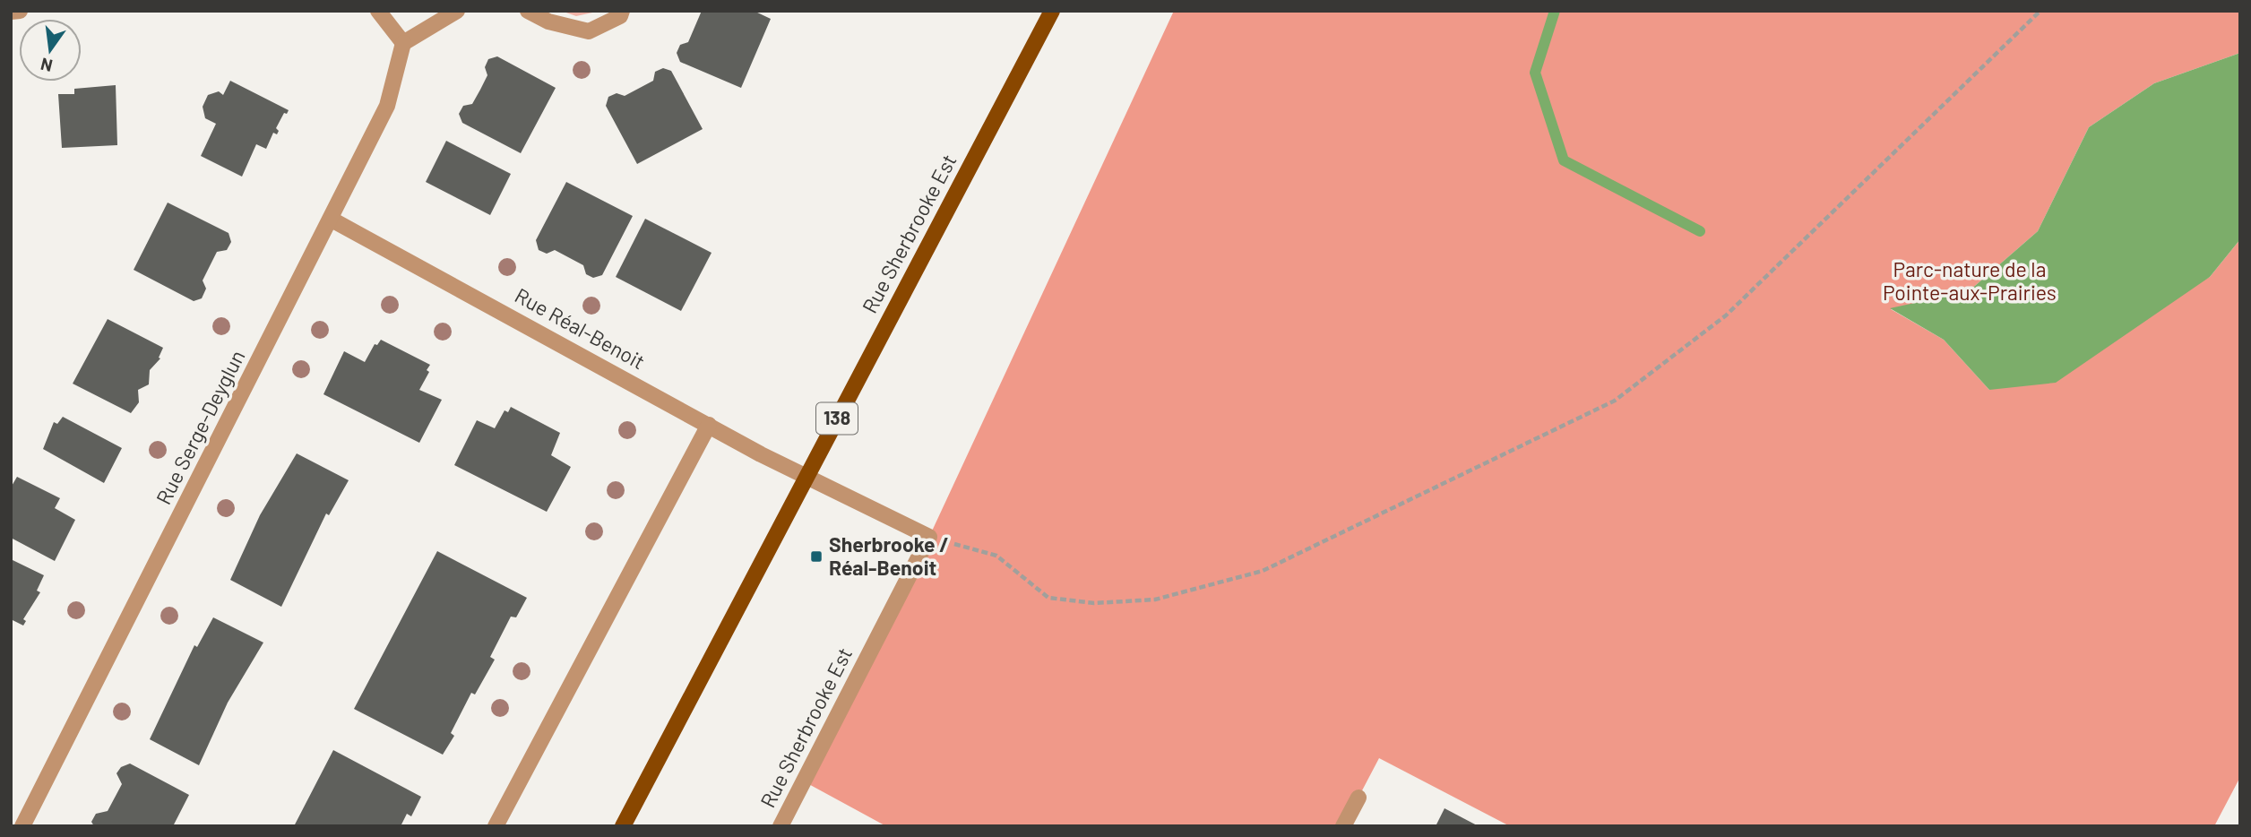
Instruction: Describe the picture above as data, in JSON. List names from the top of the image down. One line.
{"streets":{"main road":["Rue Sherbrooke Est","138"],"street":["Rue Réal-Benoit","Rue Serge-Deyglun"]},"crossings":[["Rue Sherbrooke Est","Rue Réal-Benoit"],["Rue Réal-Benoit","Rue Serge-Deyglun"]],"parks":["Parc-nature de la Pointe-aux-Prairies"],"places":{"transit":["Sherbrooke / Réal-Benoit"]},"north":"bottom"}
